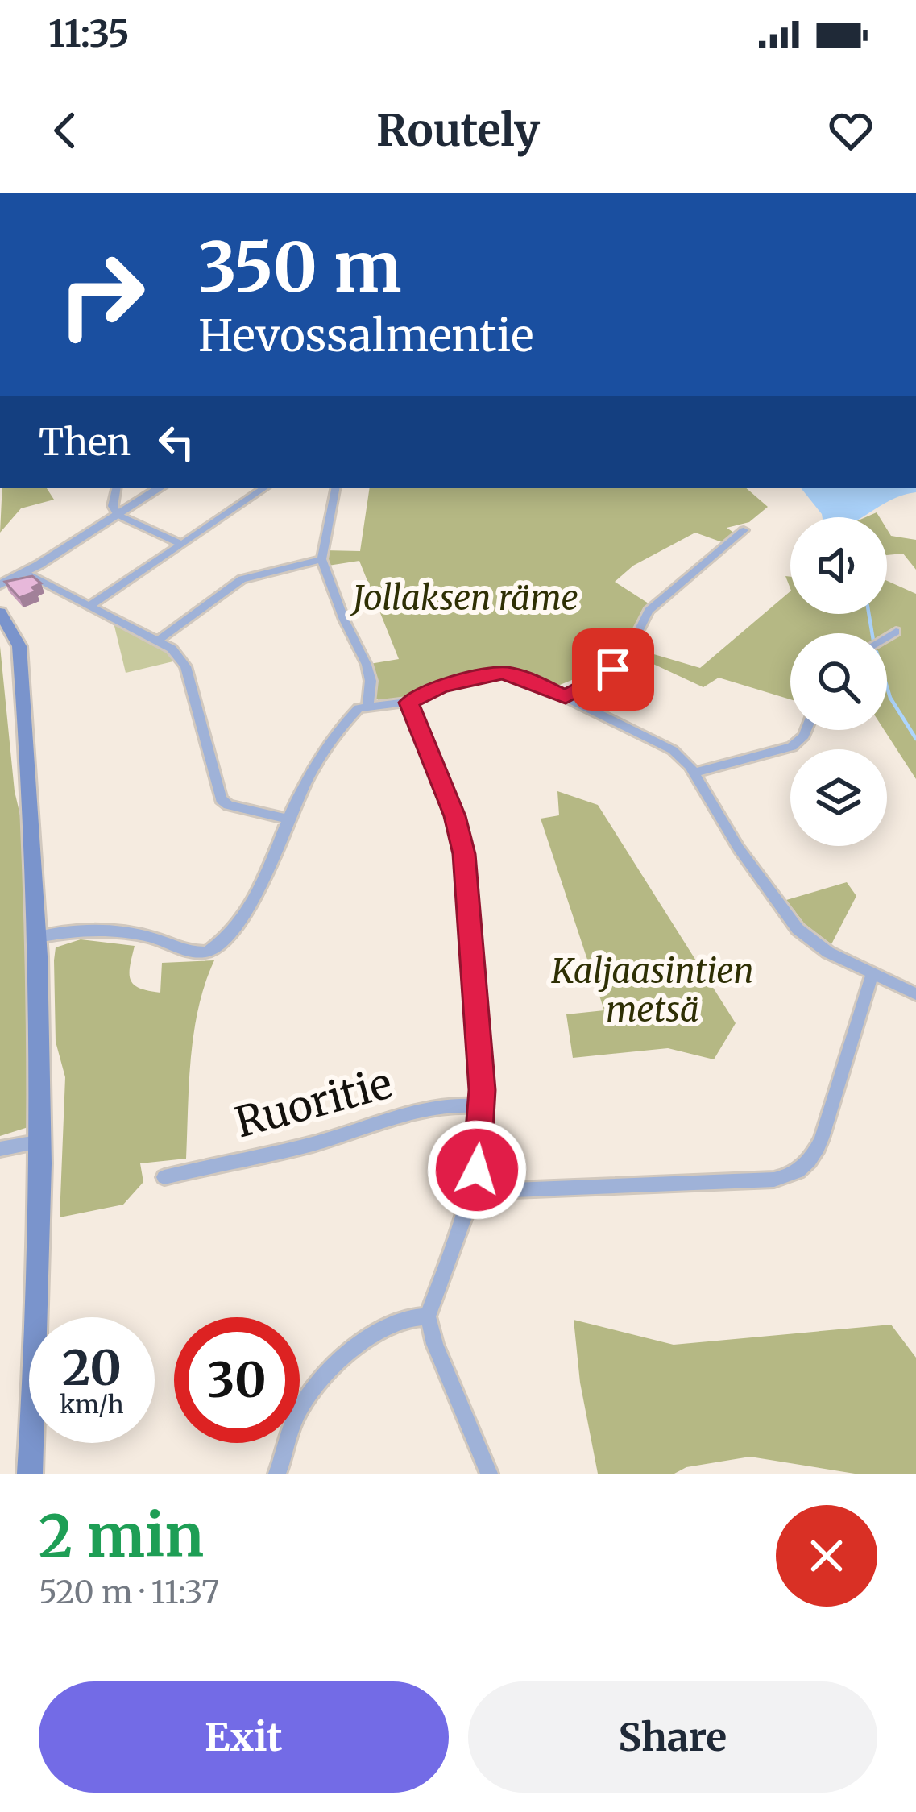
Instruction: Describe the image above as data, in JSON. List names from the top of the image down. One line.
{"streets":{"street":["Ruoritie"]},"parks":["Jollaksen räme","Kaljaasintien metsä"],"page":{"status":"11:35","header":"Routely","turn":["350 m","Hevossalmentie"],"then":"Then","speed":"20 km/h","limit":"30","heading":["2 min","520 m · 11:37"],"buttons":["Exit","Share"]}}
